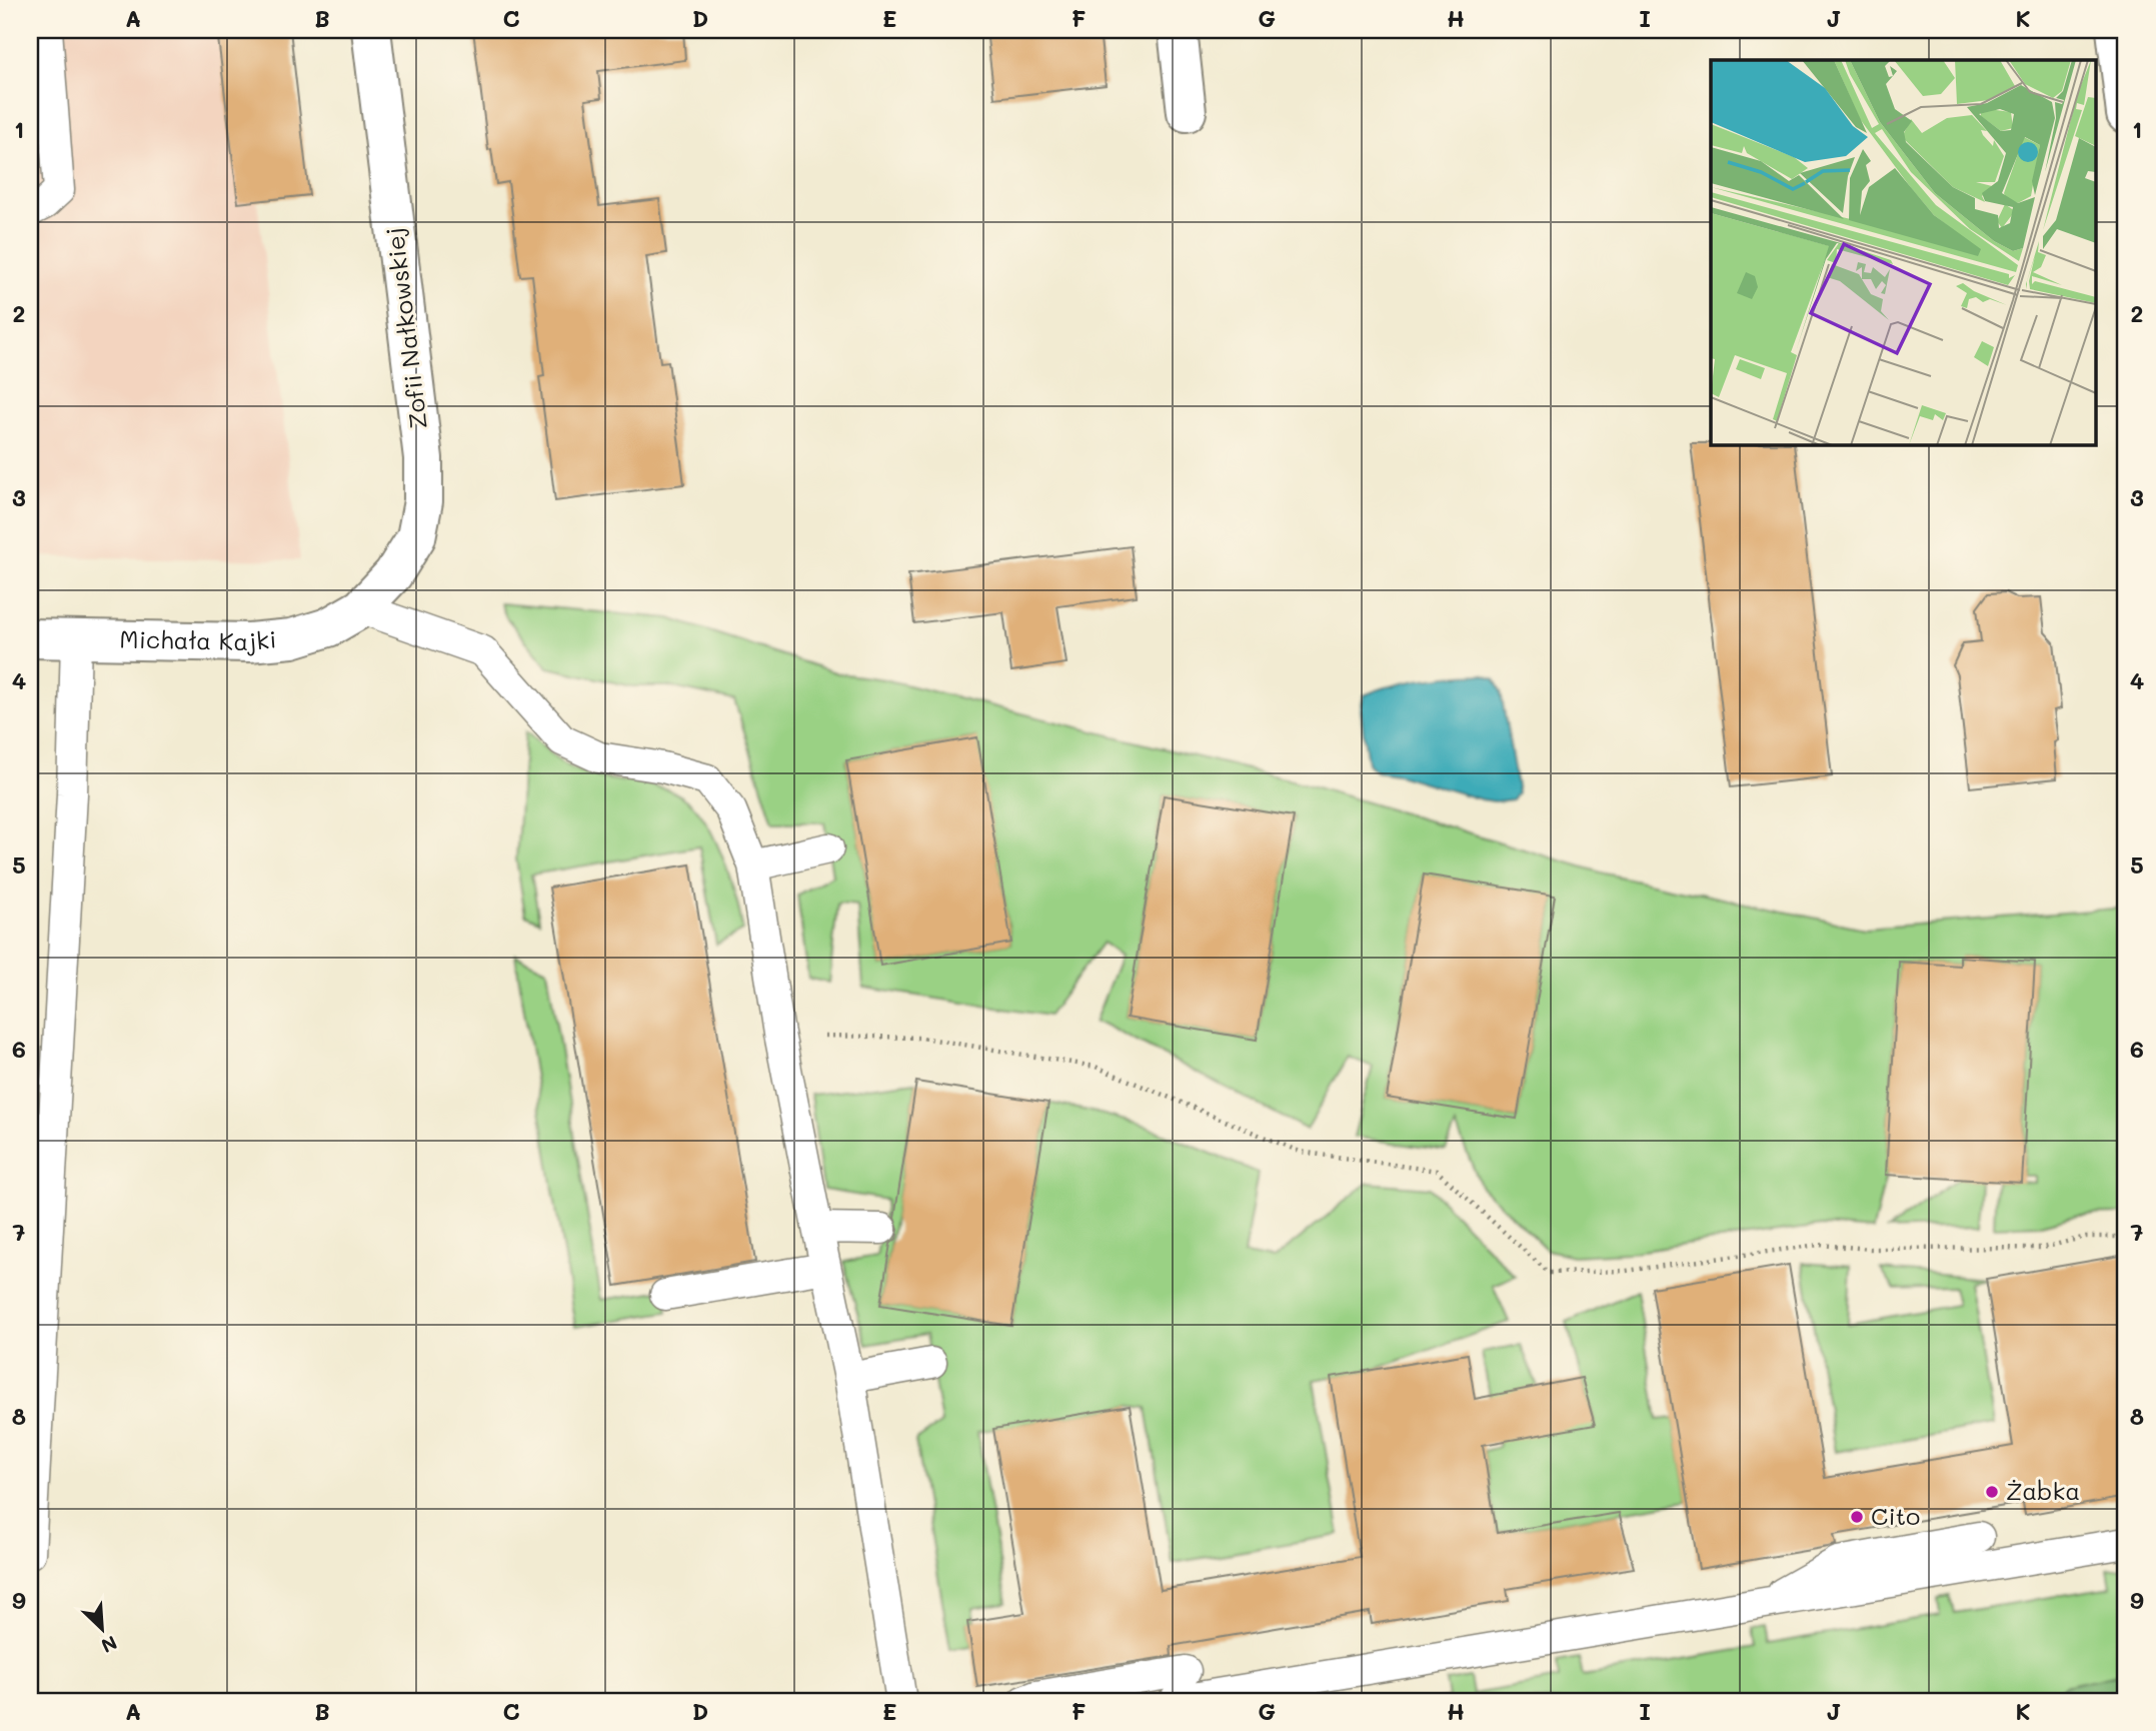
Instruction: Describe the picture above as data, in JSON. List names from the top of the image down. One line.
{"streets":{"street":["Zofii Nałkowskiej","Michała Kajki"]},"crossings":[["Zofii Nałkowskiej","Michała Kajki"]],"places":["Żabka","Cito"],"north":"bottom right","grid":{"columns":["A","B","C","D","E","F","G","H","I","J","K"],"rows":["1","2","3","4","5","6","7","8","9"]}}
